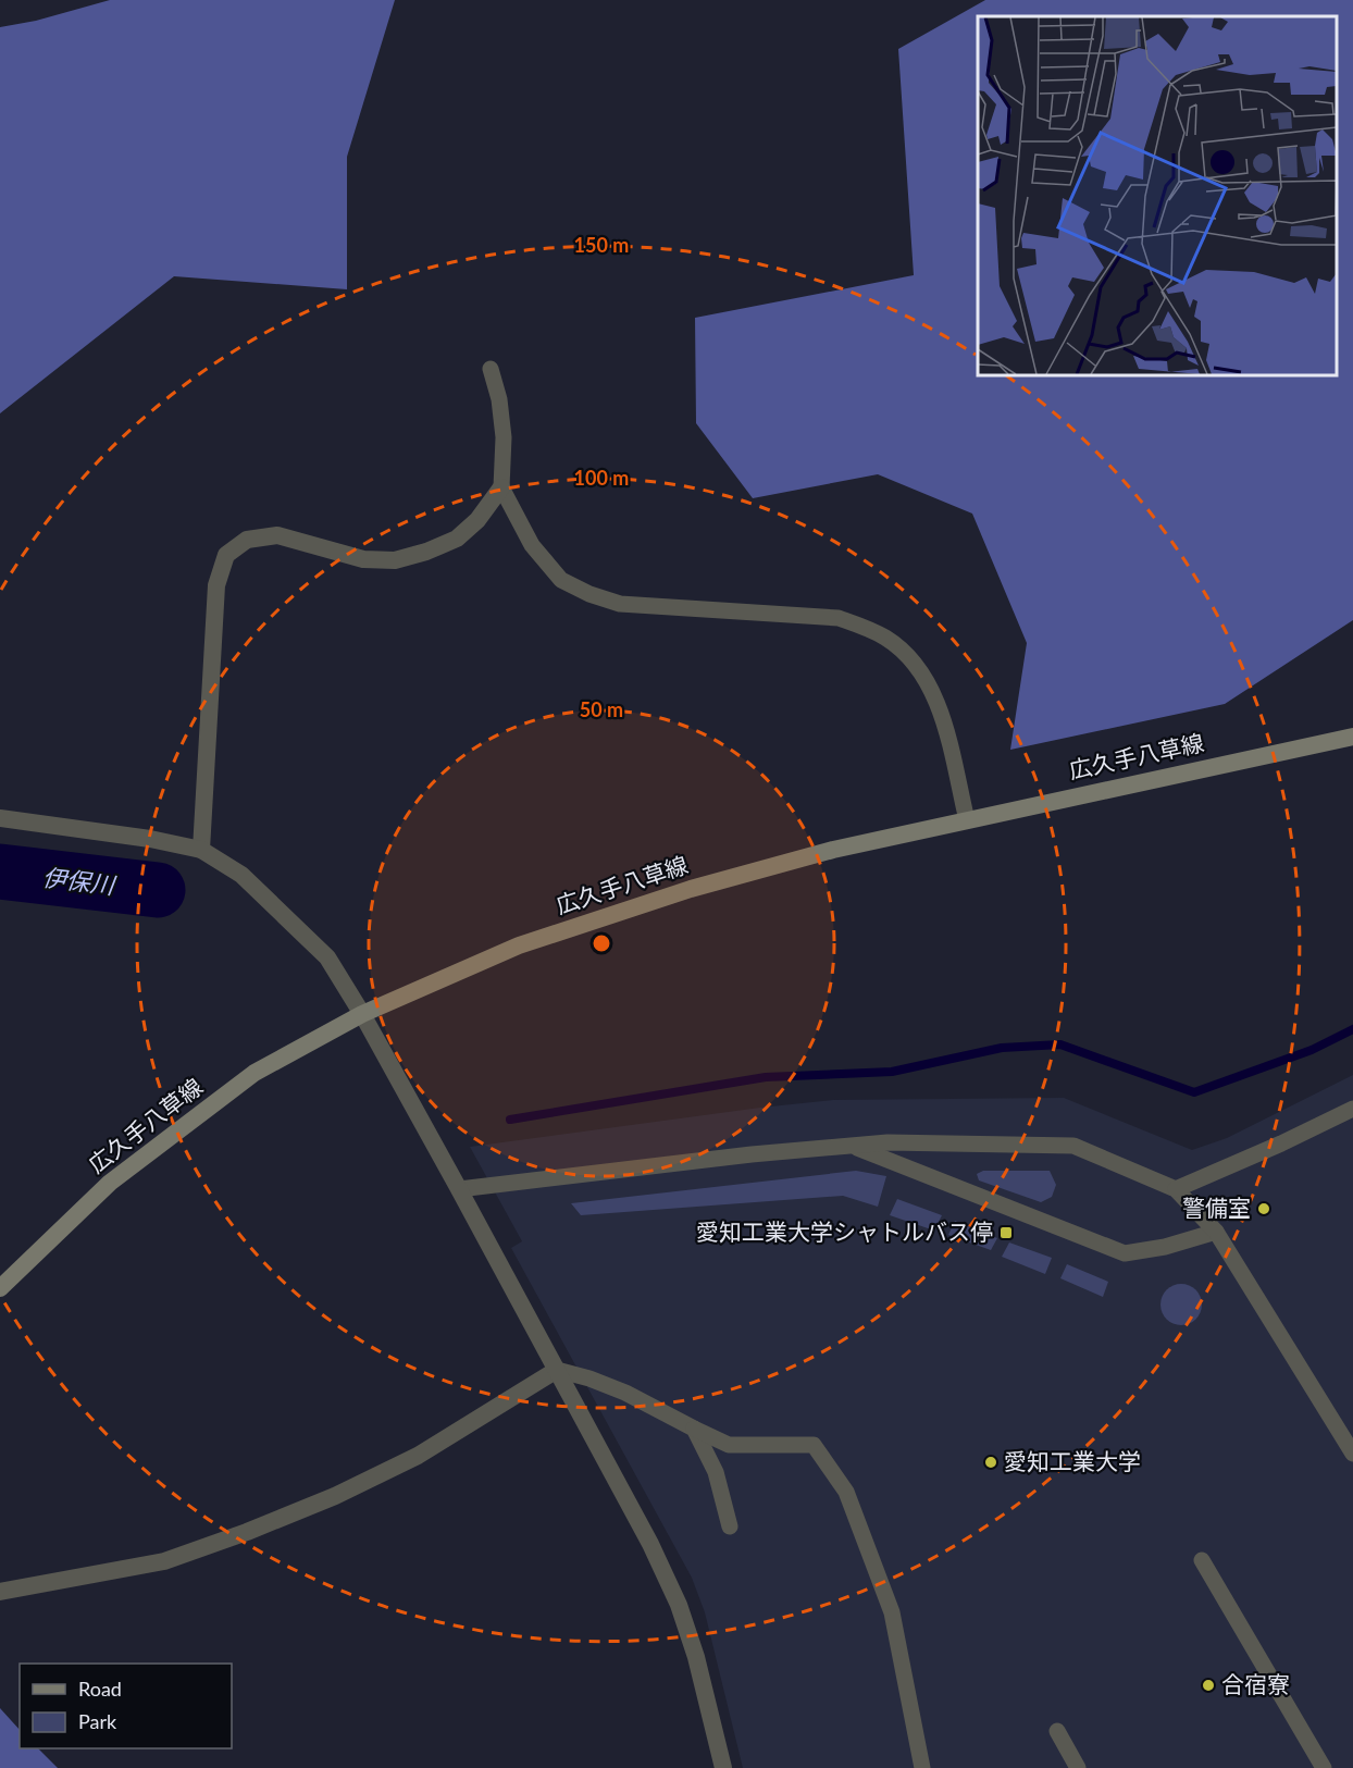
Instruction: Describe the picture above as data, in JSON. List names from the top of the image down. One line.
{"streets":{"main road":["広久手八草線"]},"water":["伊保川"],"places":{"other":["警備室","愛知工業大学","合宿寮"],"transit":["愛知工業大学シャトルバス停"]},"legend":["Road","Park"],"rings":["150 m","100 m","50 m"]}
